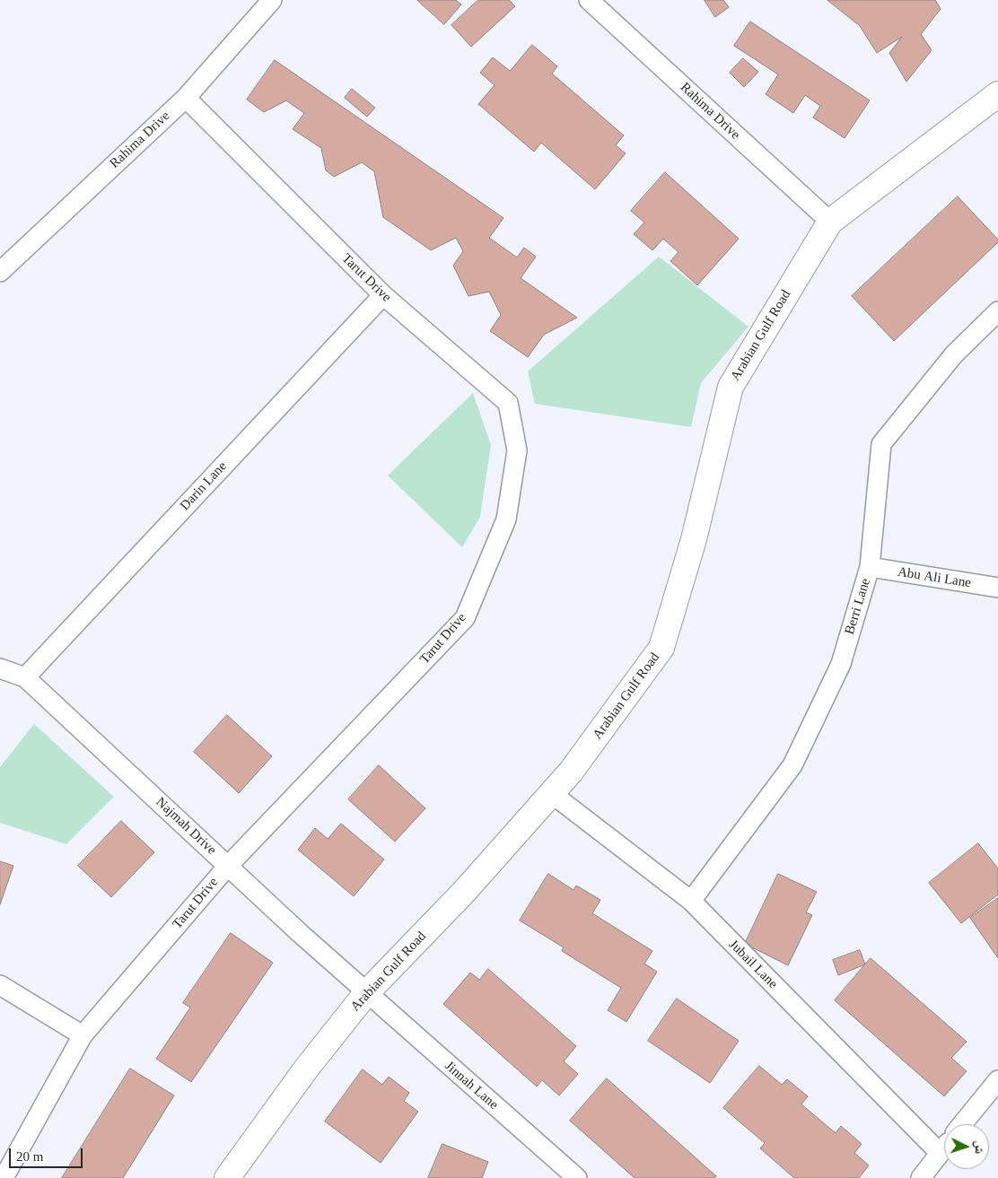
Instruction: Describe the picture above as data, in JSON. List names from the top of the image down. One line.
{"streets":{"main road":["Arabian Gulf Road"],"street":["Rahima Drive","Tarut Drive","Darin Lane","Abu Ali Lane","Berri Lane","Najmah Drive","Jubail Lane","Jinnah Lane"]},"crossings":[["Rahima Drive","Tarut Drive"],["Rahima Drive","Arabian Gulf Road"],["Tarut Drive","Darin Lane"],["Tarut Drive","Najmah Drive"],["Arabian Gulf Road","Najmah Drive"],["Arabian Gulf Road","Jubail Lane"],["Arabian Gulf Road","Jinnah Lane"],["Darin Lane","Najmah Drive"],["Abu Ali Lane","Berri Lane"],["Berri Lane","Jubail Lane"],["Najmah Drive","Jinnah Lane"]],"scale_bar":"20 m","north":"right"}
